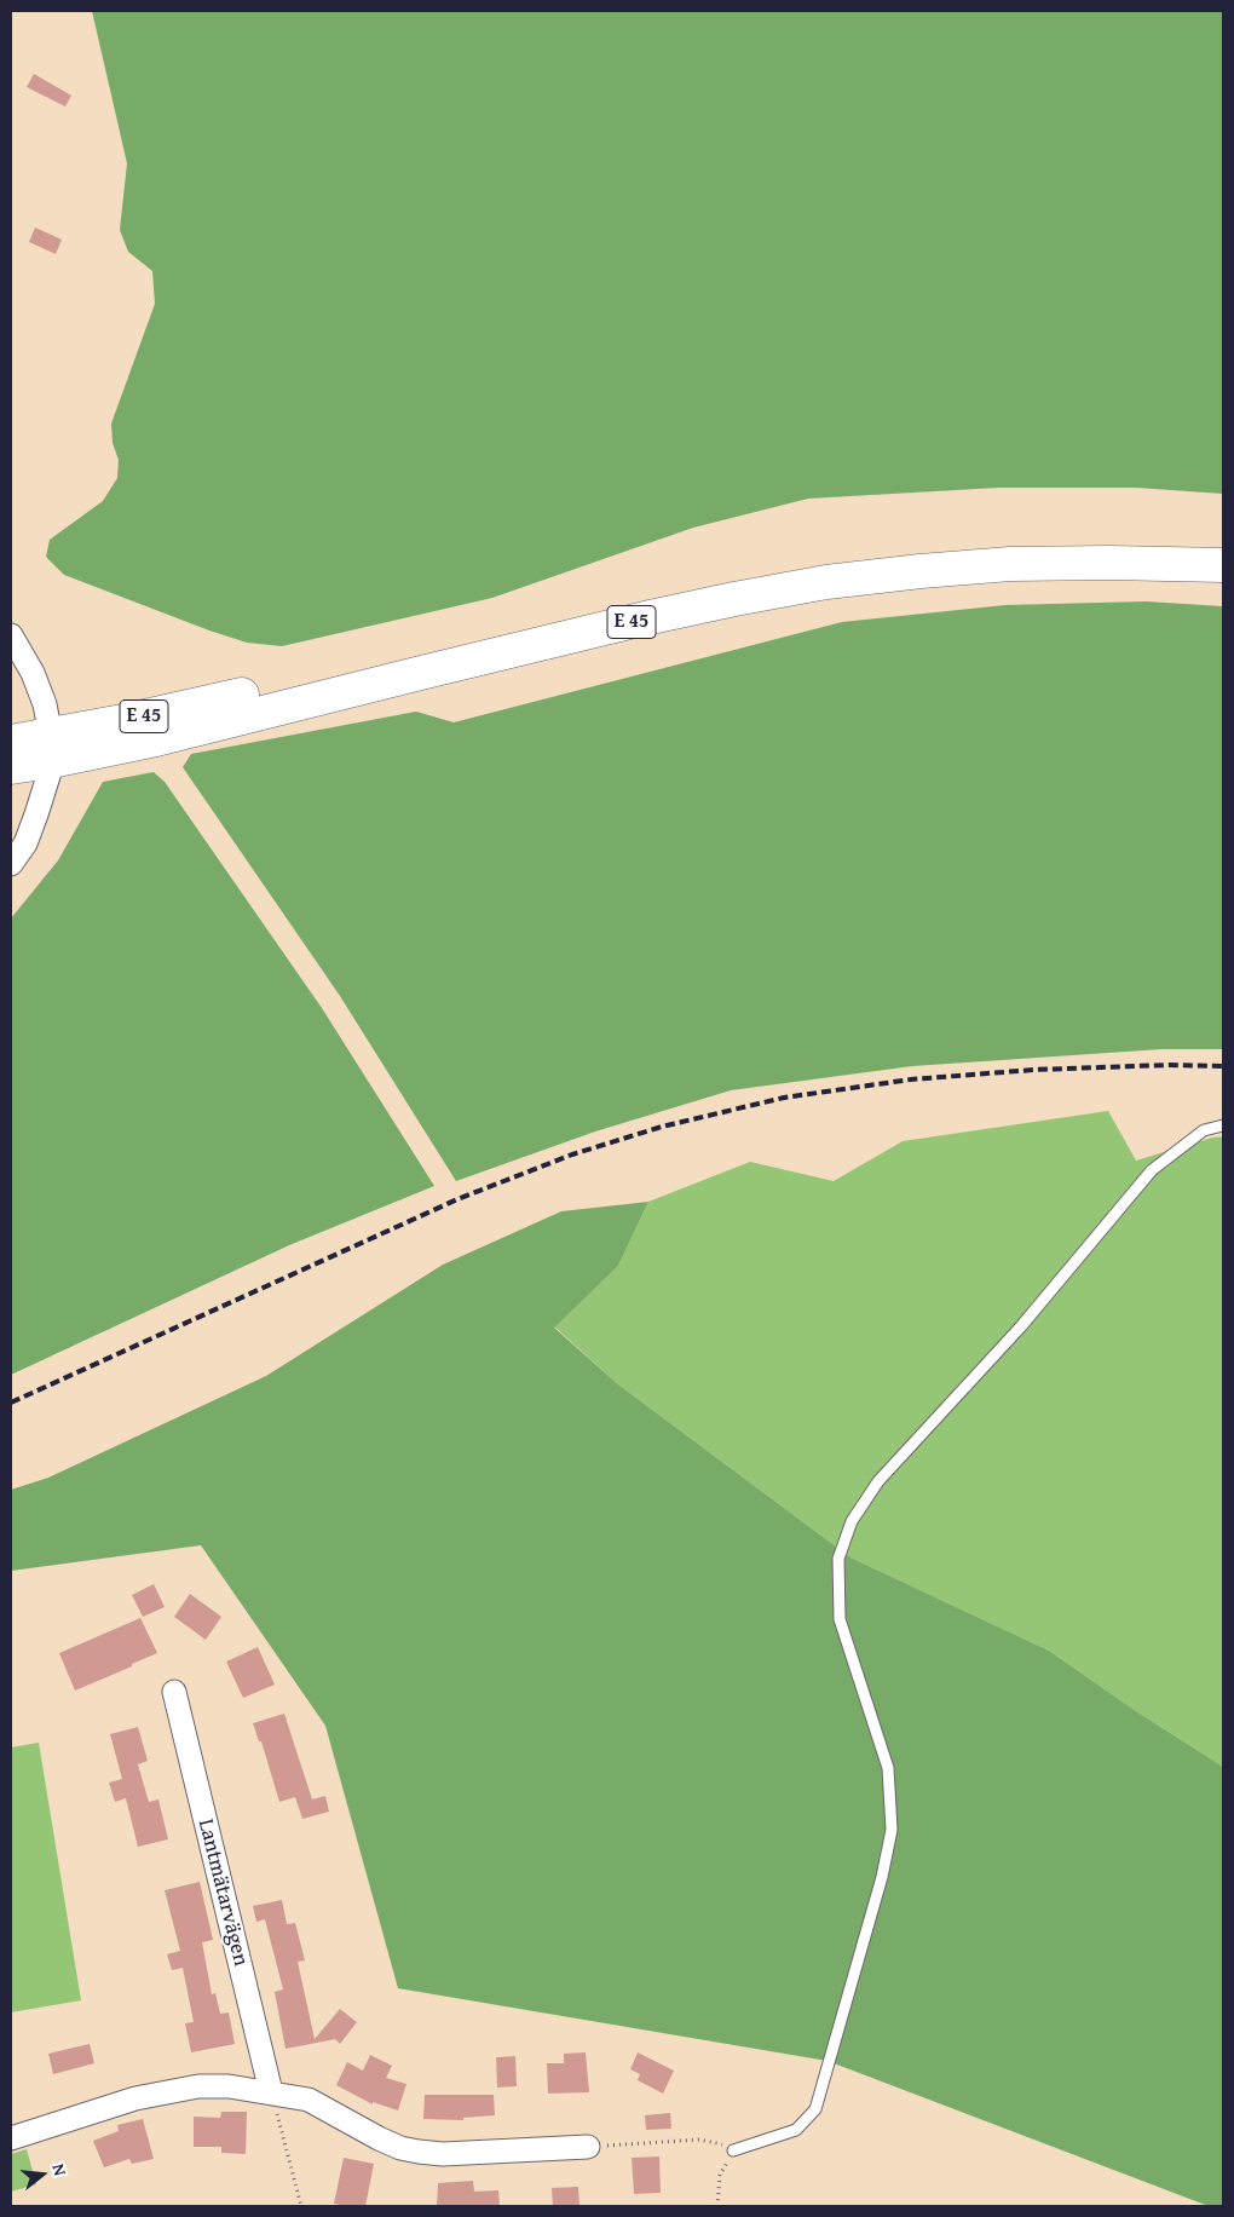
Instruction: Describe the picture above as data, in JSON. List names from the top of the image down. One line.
{"streets":{"highway":["E 45"],"street":["Lantmätarvägen"]},"north":"right"}
